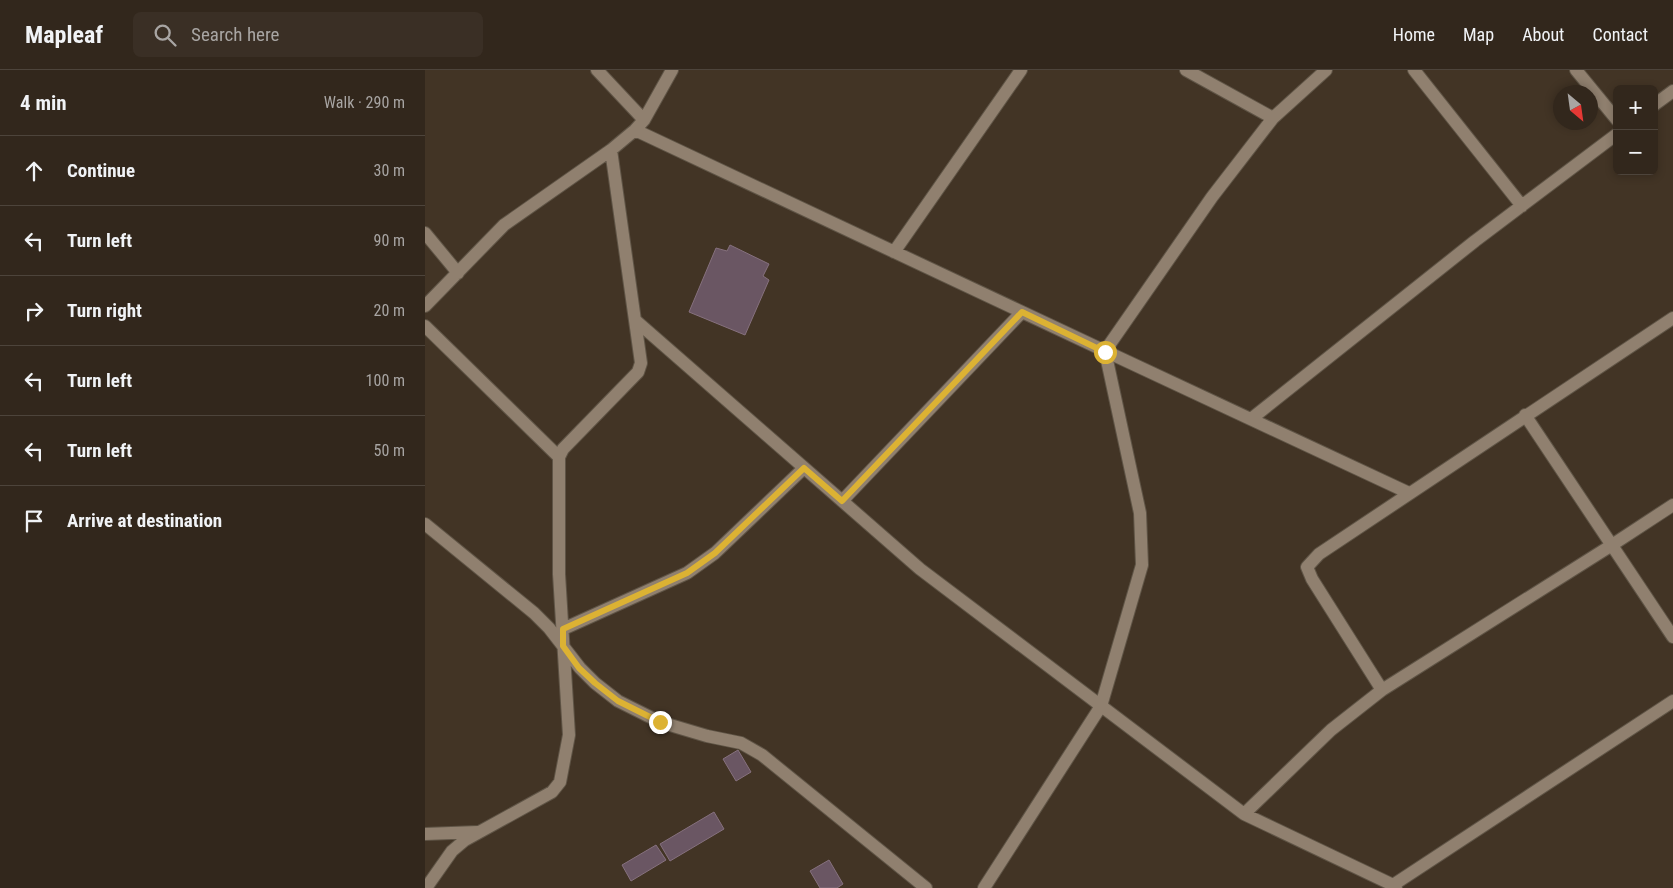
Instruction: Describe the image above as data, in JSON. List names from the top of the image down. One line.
{"north":"bottom right","page":{"header":"Mapleaf","search":"Search here","nav":["Home","Map","About","Contact"],"heading":["4 min","Walk · 290 m"],"map_buttons":["+","−"],"list":[["Continue","30 m"],["Turn left","90 m"],["Turn right","20 m"],["Turn left","100 m"],["Turn left","50 m"],"Arrive at destination"]}}
